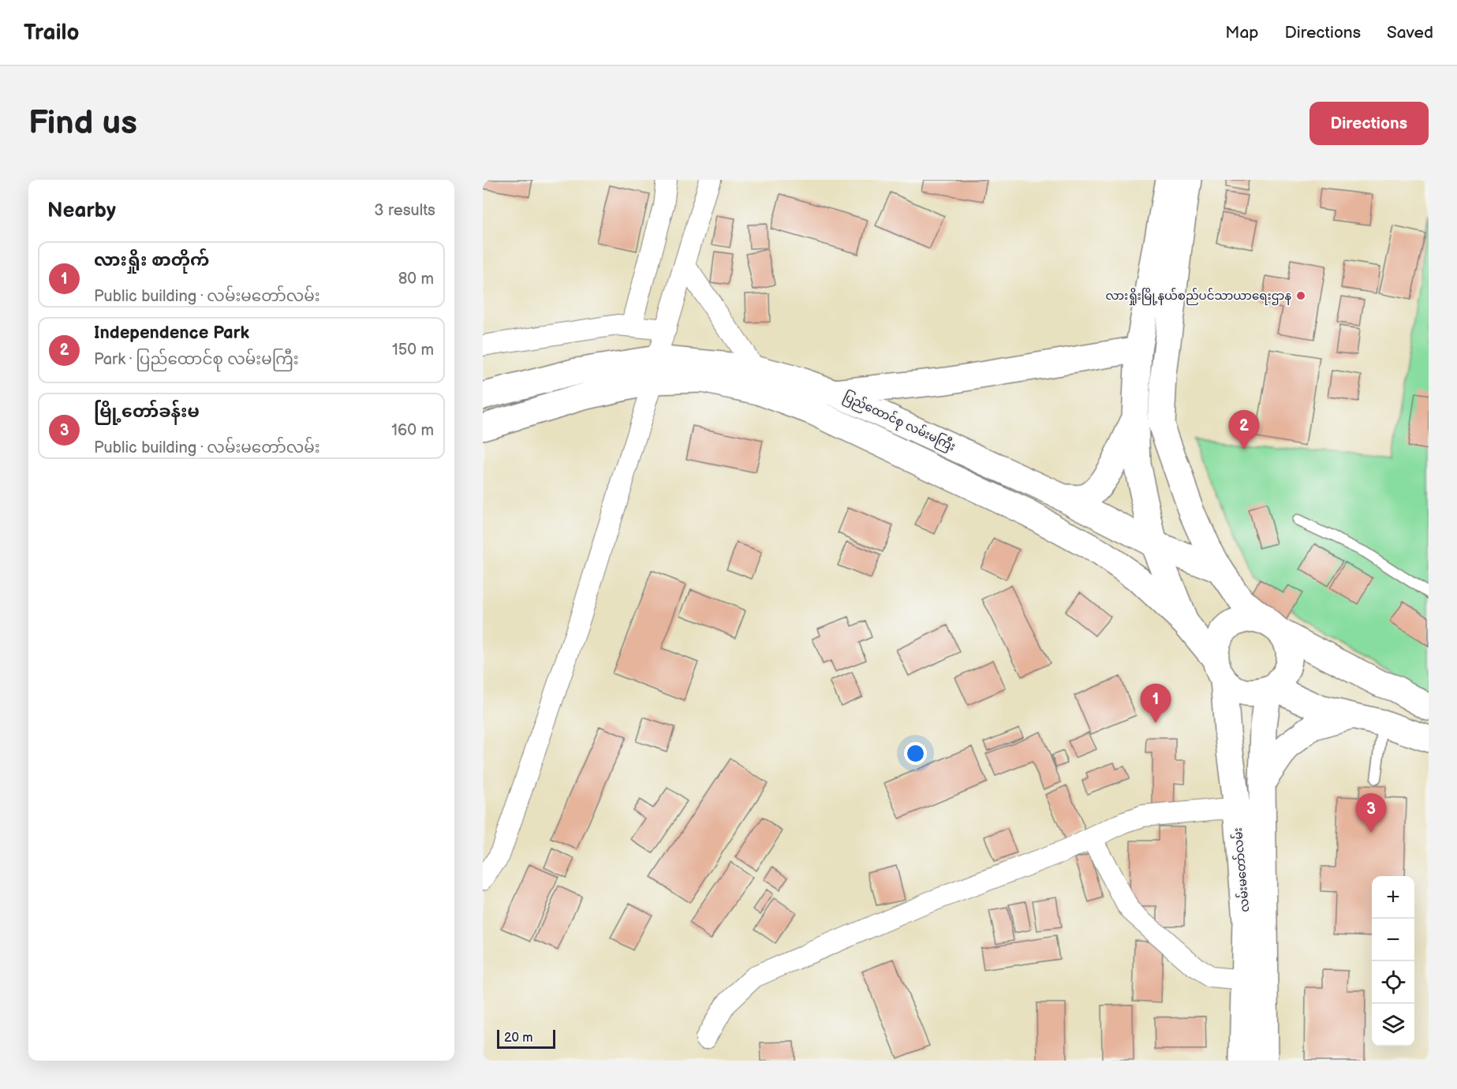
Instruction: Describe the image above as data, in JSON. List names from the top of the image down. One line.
{"streets":{"main road":["ပြည်ထောင်စု လမ်းမကြီး","လမ်းမတော်လမ်း"]},"crossings":[["ပြည်ထောင်စု လမ်းမကြီး","လမ်းမတော်လမ်း"]],"places":["လားရှိုးမြို့နယ်စည်ပင်သာယာရေးဌာန"],"scale_bar":"20 m","page":{"header":"Trailo","nav":["Map","Directions","Saved"],"buttons":"Directions","title":"Find us","heading":["Nearby","3 results"],"list":[{"mark":"1","name":"လားရှိုး စာတိုက်","note":"Public building · လမ်းမတော်လမ်း","value":"80 m"},{"mark":"2","name":"Independence Park","note":"Park · ပြည်ထောင်စု လမ်းမကြီး","value":"150 m"},{"mark":"3","name":"မြို့တော်ခန်းမ","note":"Public building · လမ်းမတော်လမ်း","value":"160 m"}],"pins":["2","1","3"],"map_buttons":["+","−"],"scale":"20 m"}}
